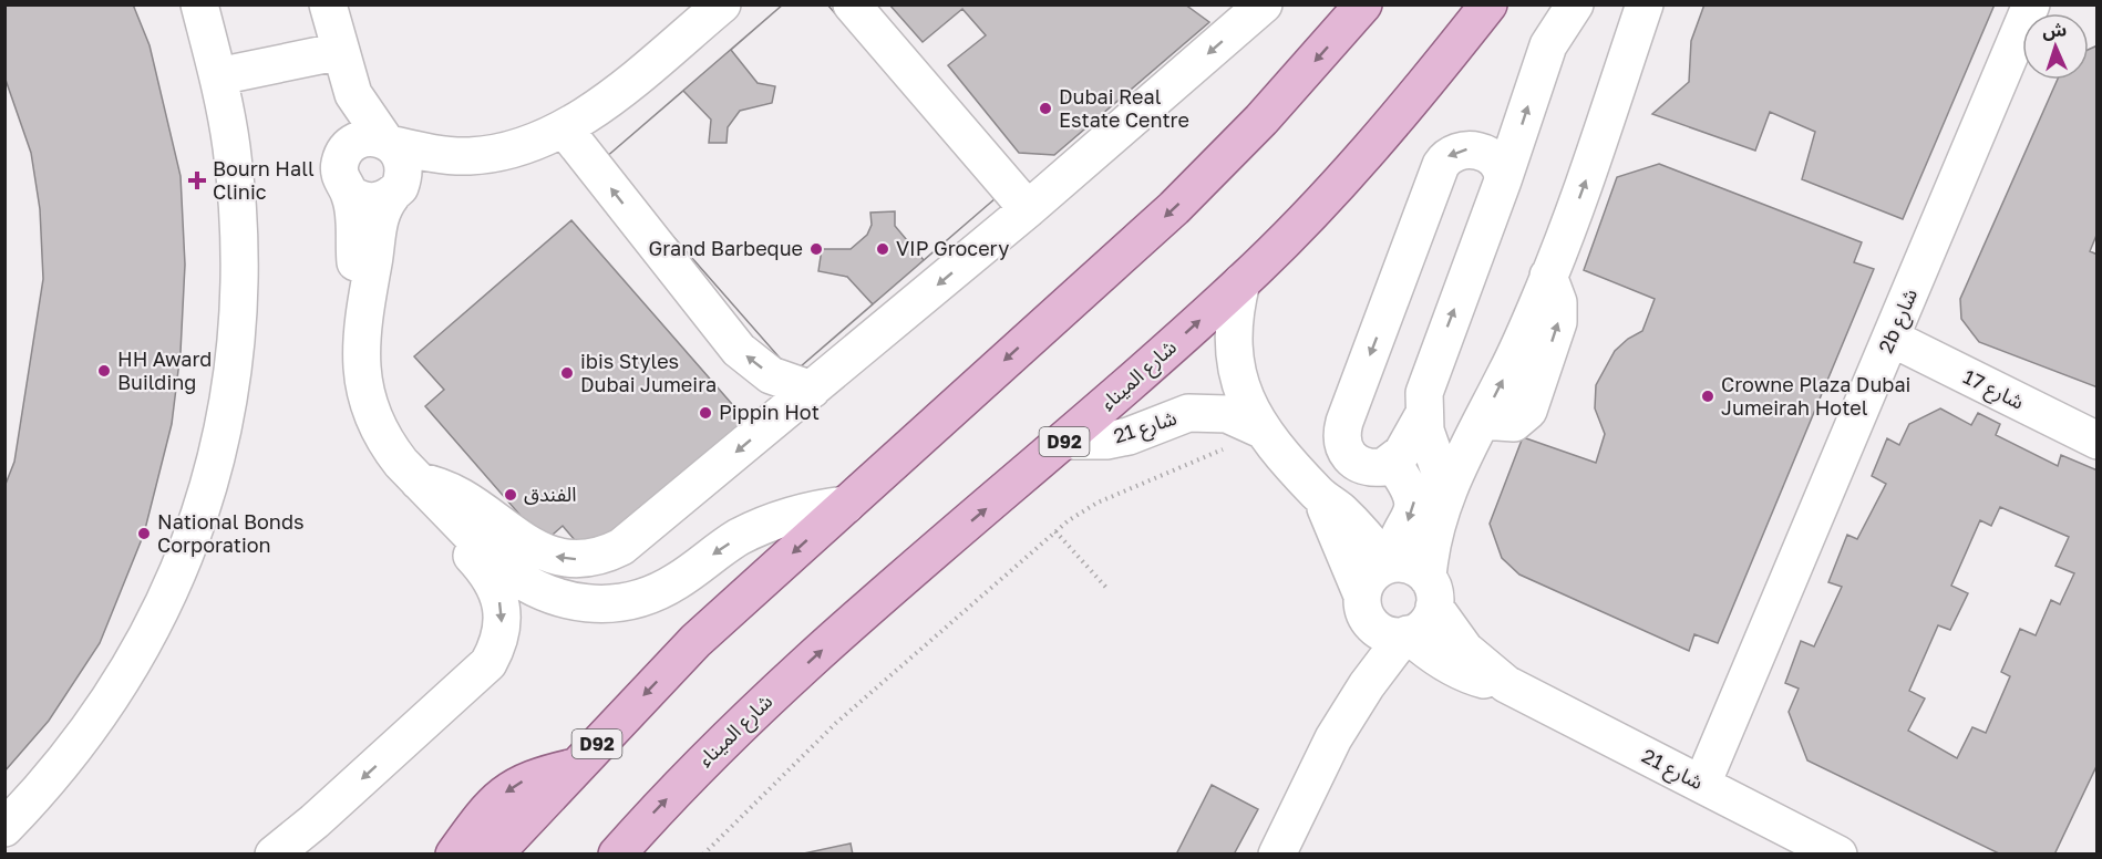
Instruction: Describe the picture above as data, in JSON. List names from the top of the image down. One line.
{"streets":{"main road":["شارع الميناء","D92"],"street":["2b شارع","شارع 17","شارع 21"]},"crossings":[["2b شارع","شارع 17"],["2b شارع","شارع 21"],["شارع الميناء","شارع 21"]],"places":{"other":["Dubai Real Estate Centre","Grand Barbeque","VIP Grocery","HH Award Building","ibis Styles Dubai Jumeira","Crowne Plaza Dubai Jumeirah Hotel","Pippin Hot","الفندق","National Bonds Corporation"],"health":["Bourn Hall Clinic"]},"north":"top"}
